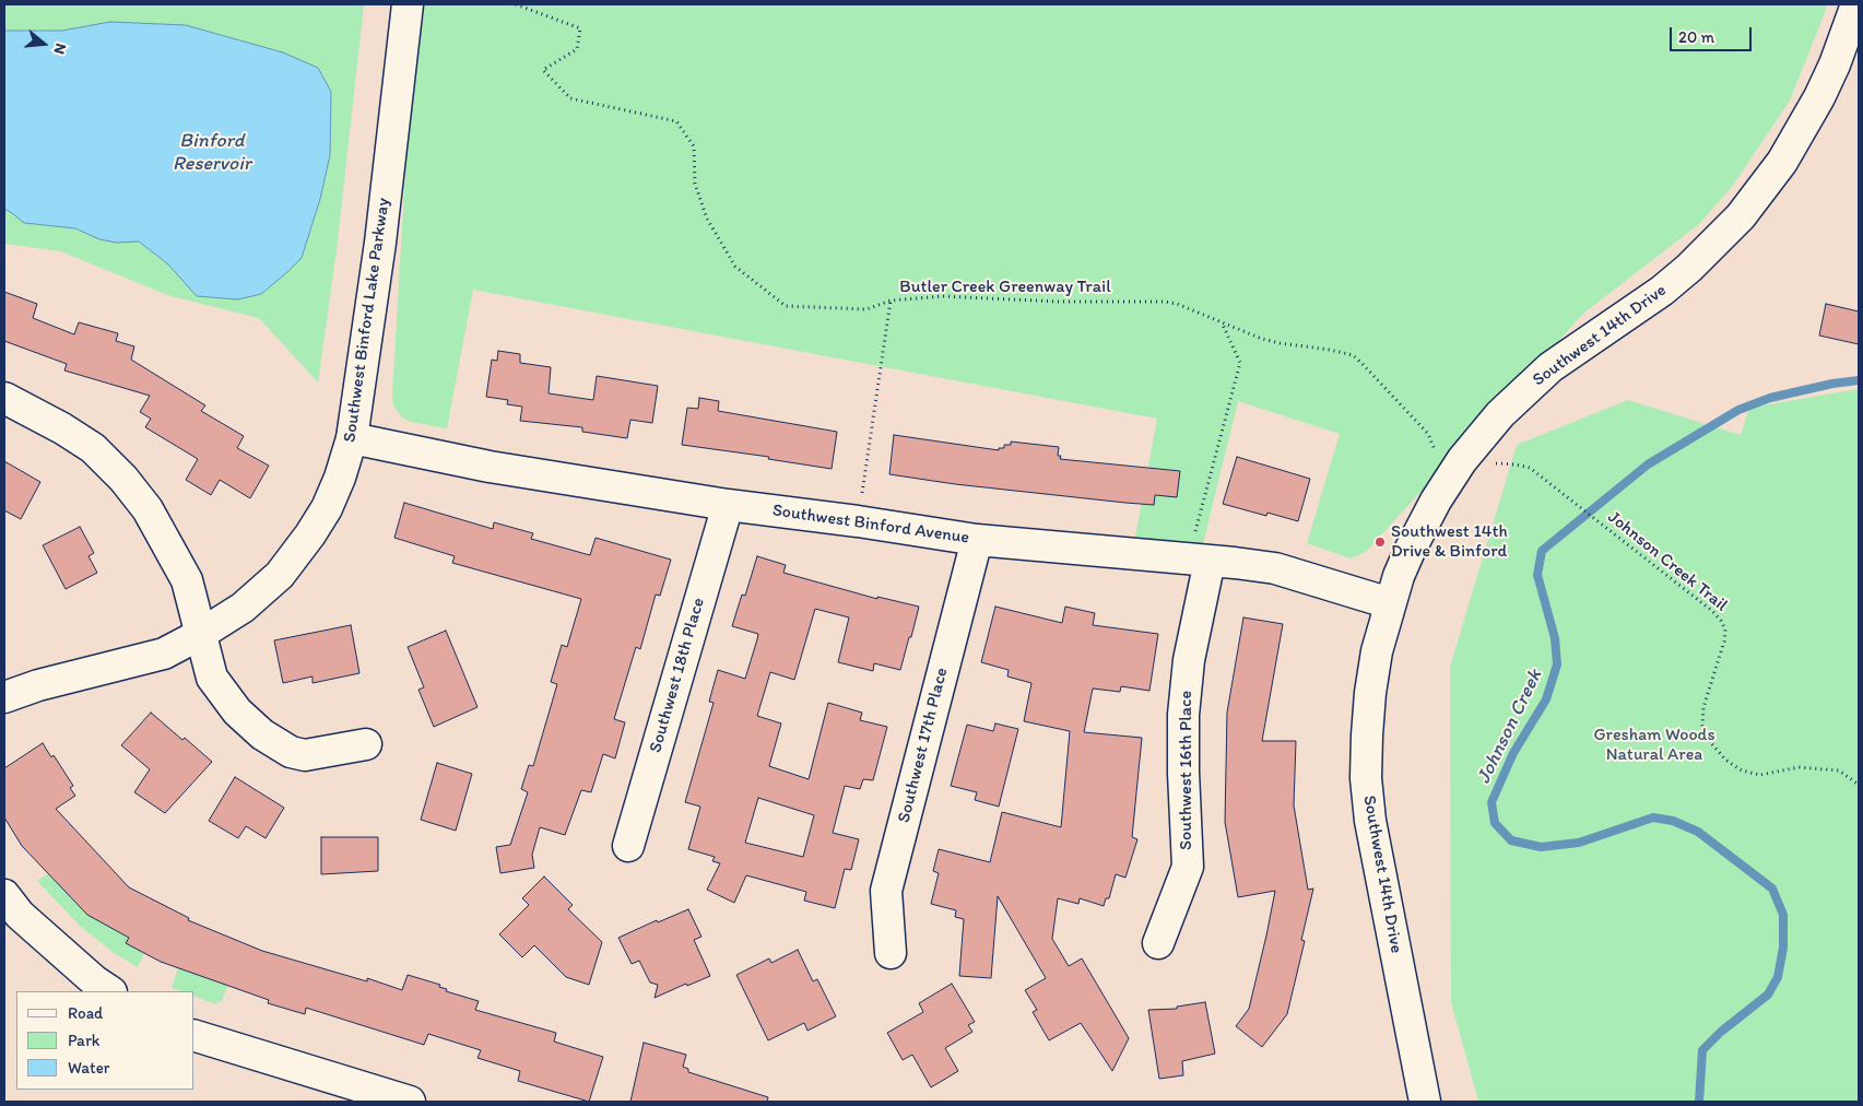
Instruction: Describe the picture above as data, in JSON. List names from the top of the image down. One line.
{"streets":{"street":["Southwest Binford Lake Parkway","Southwest 14th Drive","Southwest Binford Avenue","Southwest 18th Place","Southwest 17th Place","Southwest 16th Place"],"path":["Butler Creek Greenway Trail","Johnson Creek Trail"]},"crossings":[["Southwest Binford Lake Parkway","Southwest Binford Avenue"],["Southwest 14th Drive","Southwest Binford Avenue"],["Southwest Binford Avenue","Southwest 18th Place"],["Southwest Binford Avenue","Southwest 17th Place"],["Southwest Binford Avenue","Southwest 16th Place"]],"water":["Binford Reservoir","Johnson Creek"],"parks":["Gresham Woods Natural Area"],"places":["Southwest 14th Drive & Binford"],"legend":["Road","Park","Water"],"scale_bar":"20 m","north":"right"}
